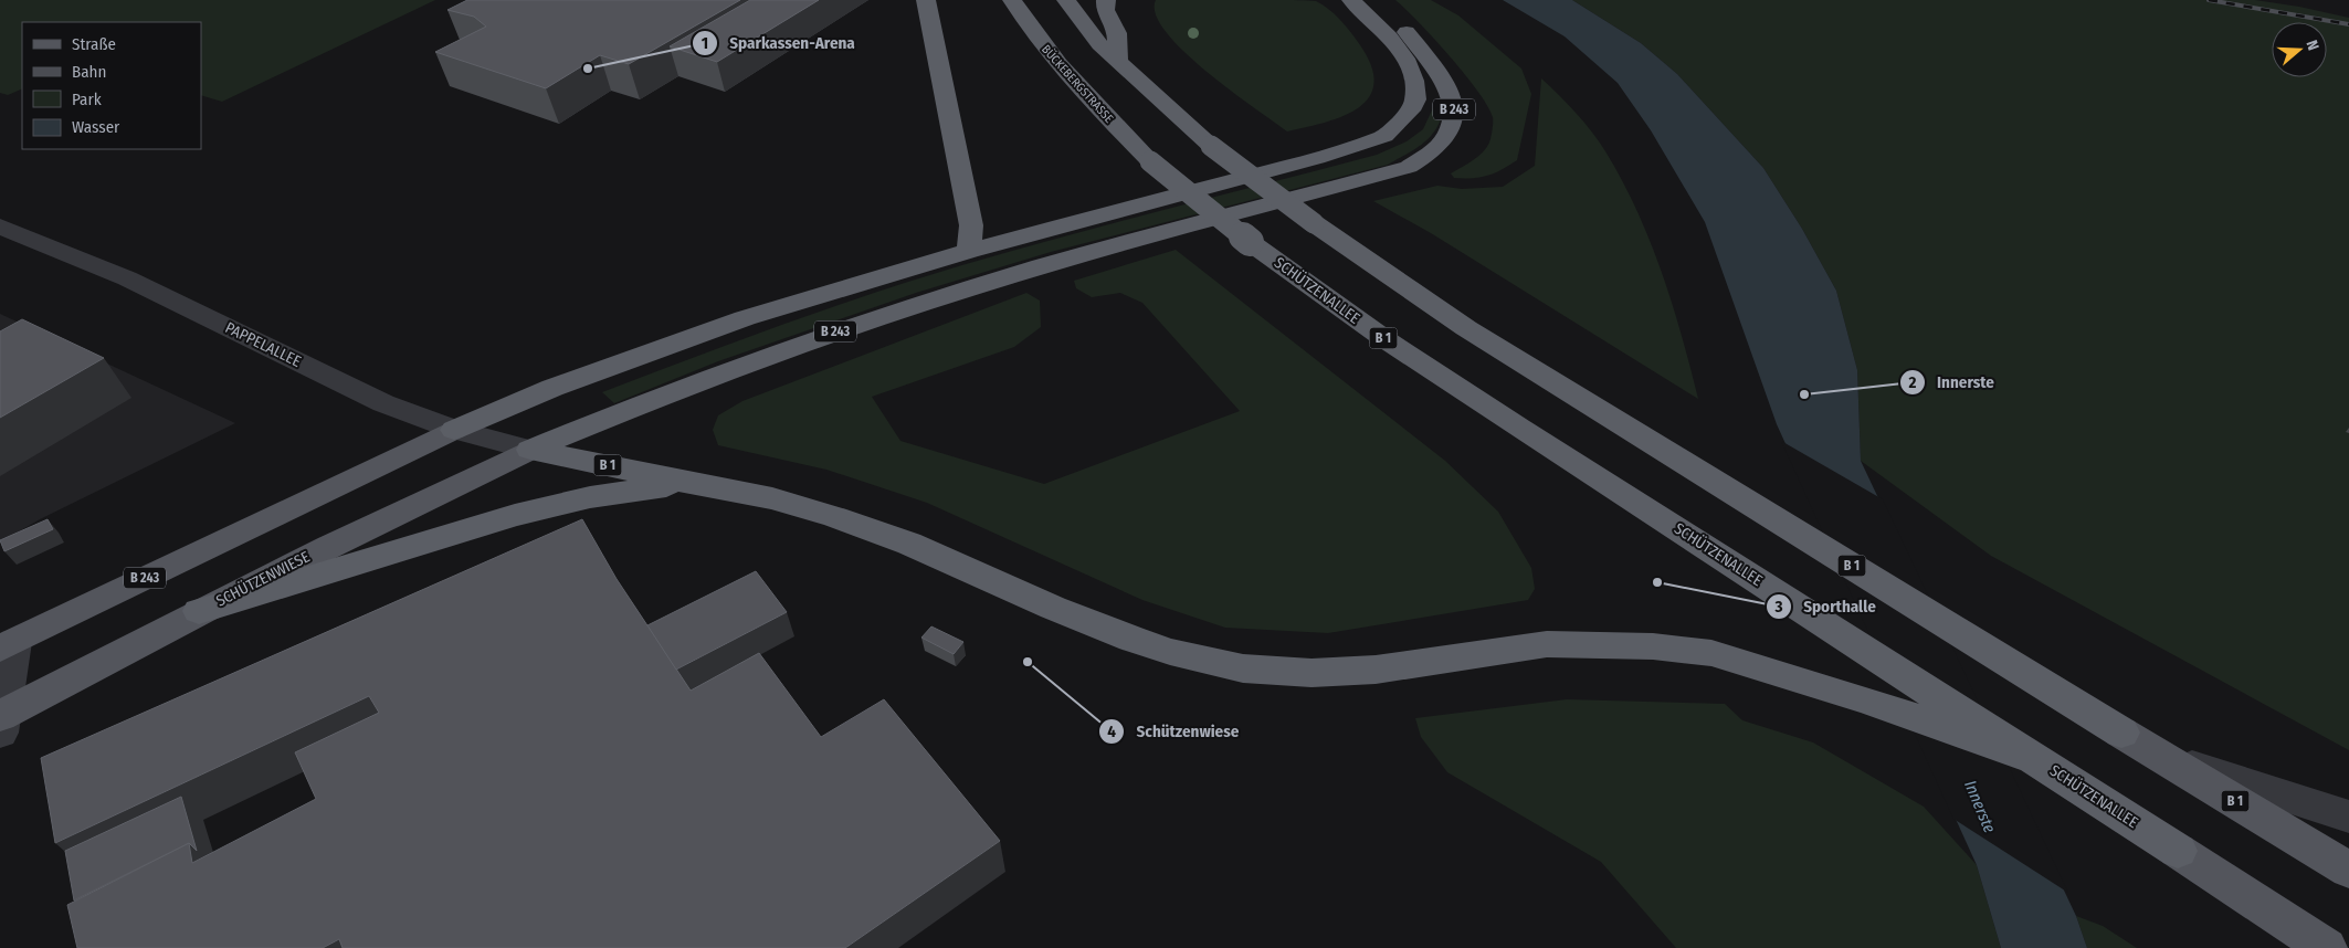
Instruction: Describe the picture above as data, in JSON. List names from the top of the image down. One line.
{"streets":{"highway":["BÜCKEBERGSTRASSE","B 243","SCHÜTZENALLEE","B 1"],"main road":["SCHÜTZENWIESE"],"street":["PAPPELALLEE"]},"crossings":[["BÜCKEBERGSTRASSE","SCHÜTZENALLEE"],["B 243","B 1"],["B 243","PAPPELALLEE"],["B 243","SCHÜTZENWIESE"],["B 1","PAPPELALLEE"],["B 1","SCHÜTZENWIESE"],["PAPPELALLEE","SCHÜTZENWIESE"]],"water":["Innerste"],"places":["Sparkassen-Arena","Innerste","Sporthalle","Schützenwiese"],"legend":["Straße","Bahn","Park","Wasser"],"north":"right"}
